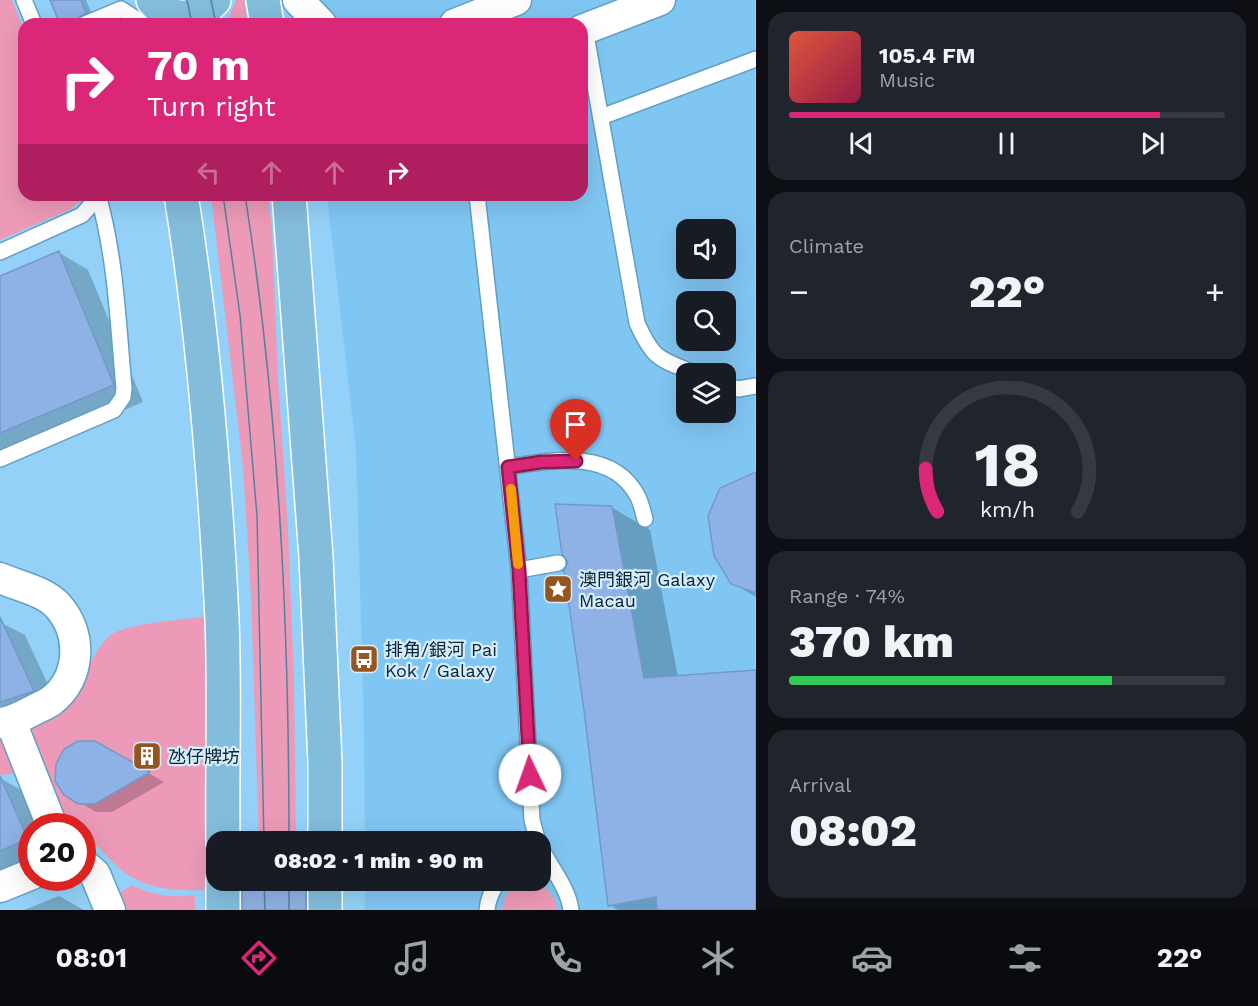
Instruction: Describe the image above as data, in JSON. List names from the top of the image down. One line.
{"places":{"place":["澳門銀河 Galaxy Macau"],"bus stop":["排角/銀河 Pai Kok / Galaxy"],"building":["氹仔牌坊"]},"page":{"turn":["70 m","Turn right"],"song":["105.4 FM","Music"],"tile":["Climate",["Range · 74%","370 km"],["Arrival","08:02"]],"heat":["−","22°","+"],"limit":"20","trip":"08:02 · 1 min · 90 m","tabs":["08:01","22°"],"gauge":["18","km/h"]}}
